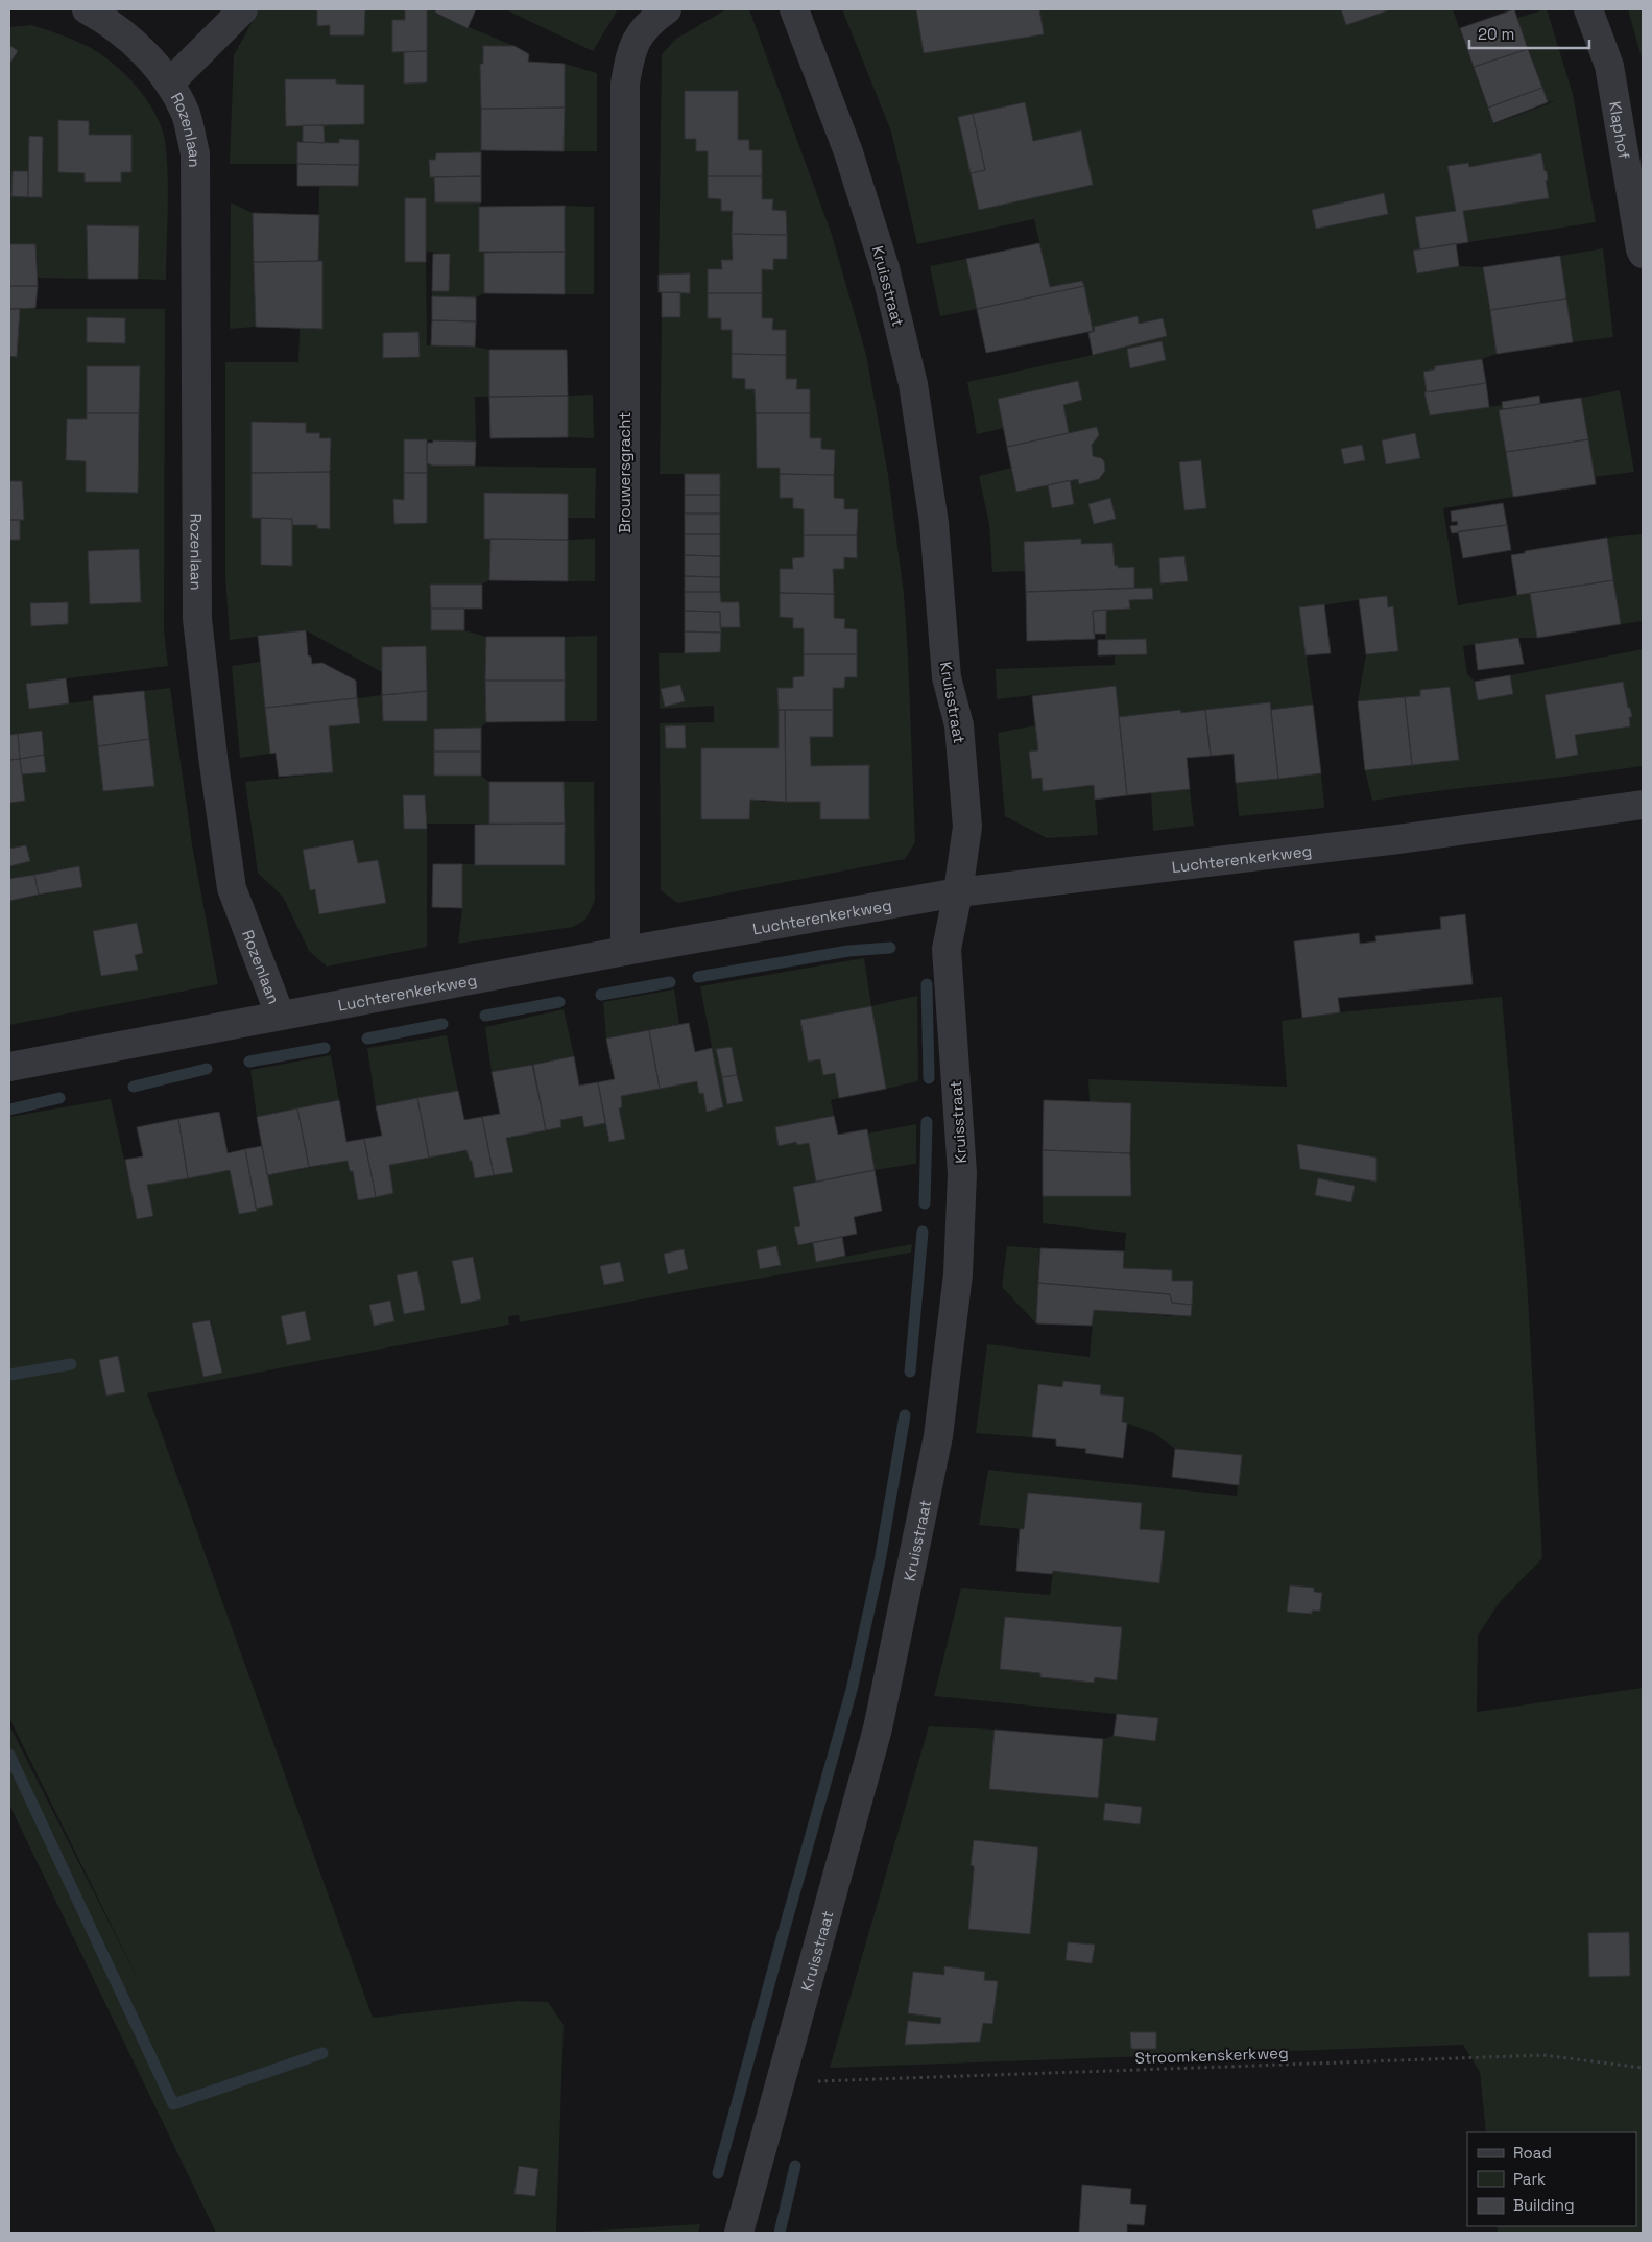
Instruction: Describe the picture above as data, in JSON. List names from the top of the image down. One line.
{"streets":{"street":["Klaphof","Rozenlaan","Kruisstraat","Brouwersgracht","Luchterenkerkweg"],"path":["Stroomkenskerkweg"]},"crossings":[["Rozenlaan","Luchterenkerkweg"],["Kruisstraat","Luchterenkerkweg"],["Kruisstraat","Stroomkenskerkweg"],["Brouwersgracht","Luchterenkerkweg"]],"legend":["Road","Park","Building"],"scale_bar":"20 m"}
